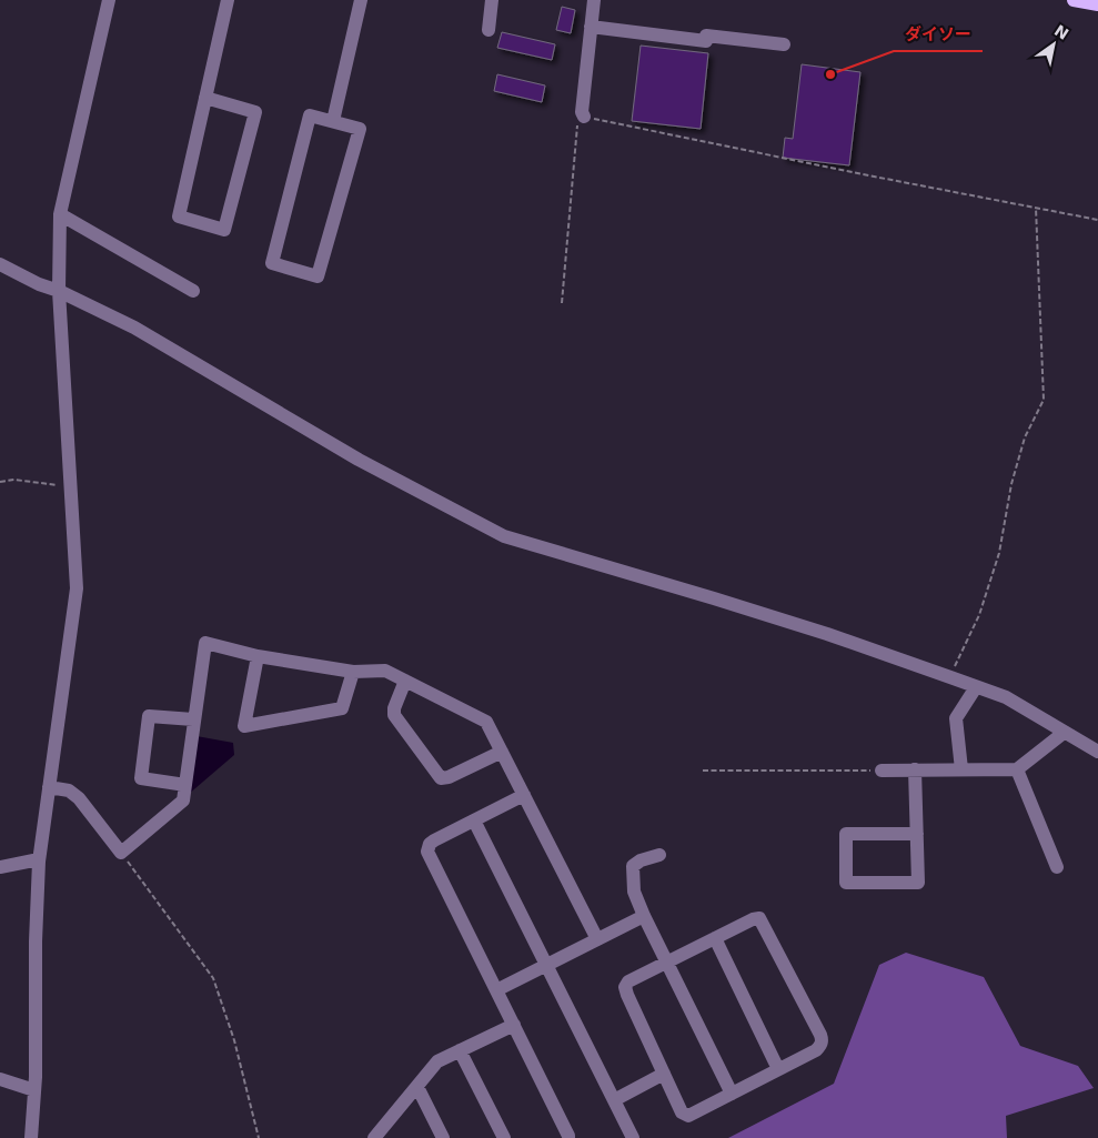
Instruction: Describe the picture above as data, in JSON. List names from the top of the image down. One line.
{"places":["ダイソー"],"north":"top right"}
